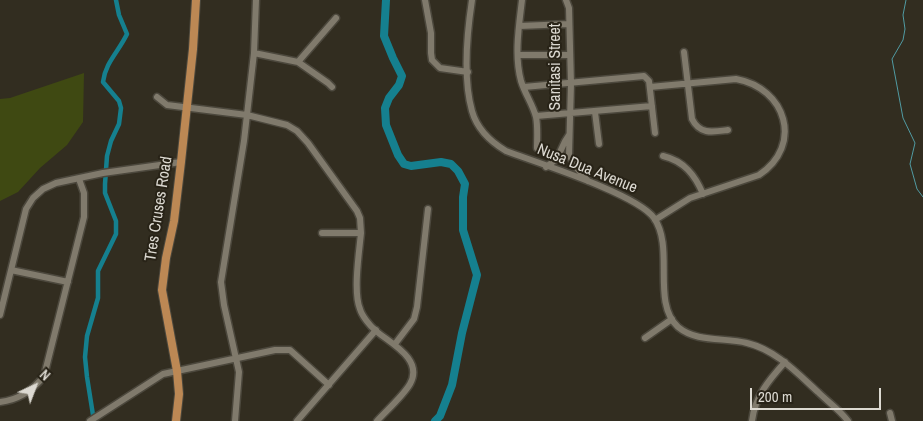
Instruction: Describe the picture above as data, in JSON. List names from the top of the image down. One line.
{"streets":{"main road":["Tres Cruses Road"],"street":["Sanitasi Street","Nusa Dua Avenue"]},"crossings":[["Sanitasi Street","Nusa Dua Avenue"]],"scale_bar":"200 m","north":"top right"}
